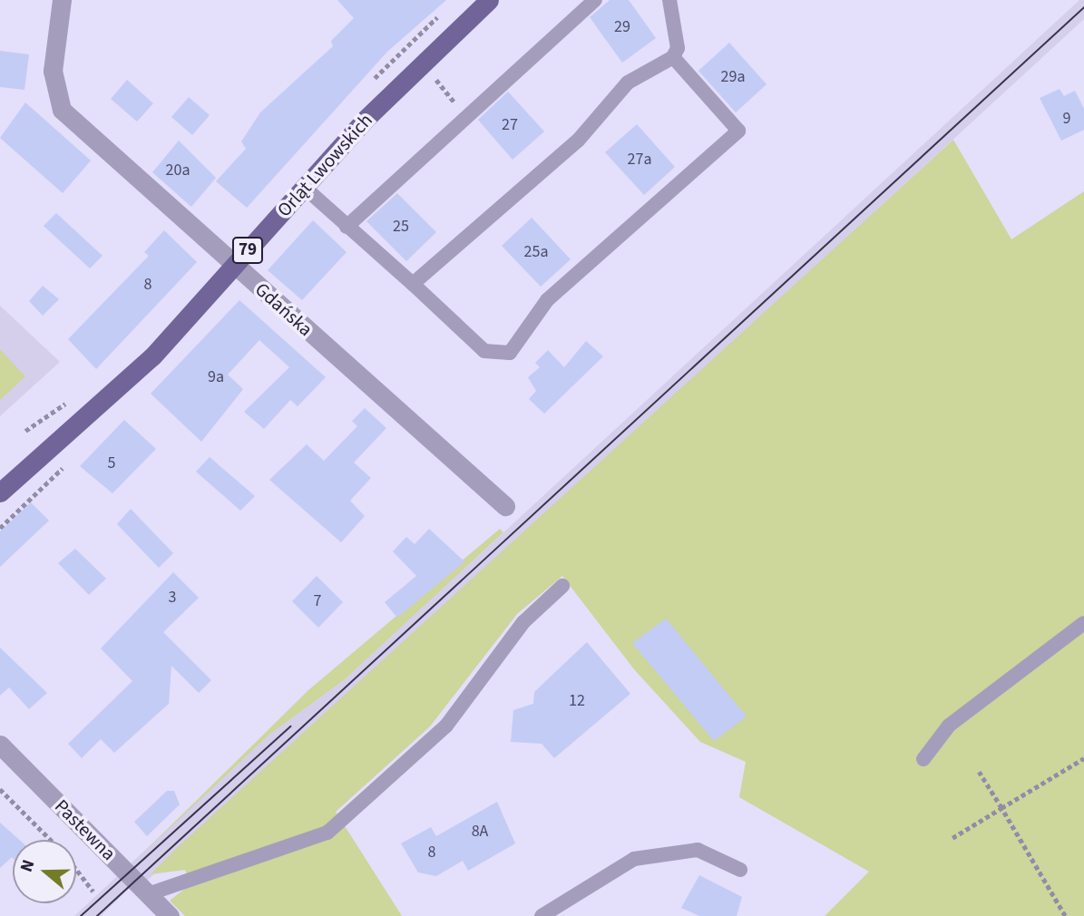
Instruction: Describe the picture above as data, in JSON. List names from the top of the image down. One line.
{"streets":{"main road":["Orląt Lwowskich","79"],"street":["Gdańska","Pastewna"]},"crossings":[["Orląt Lwowskich","Gdańska"]],"house_numbers":["29","29a","9","27","27a","20a","25","25a","8","9a","5","3","7","12","8A","8"],"north":"left"}
